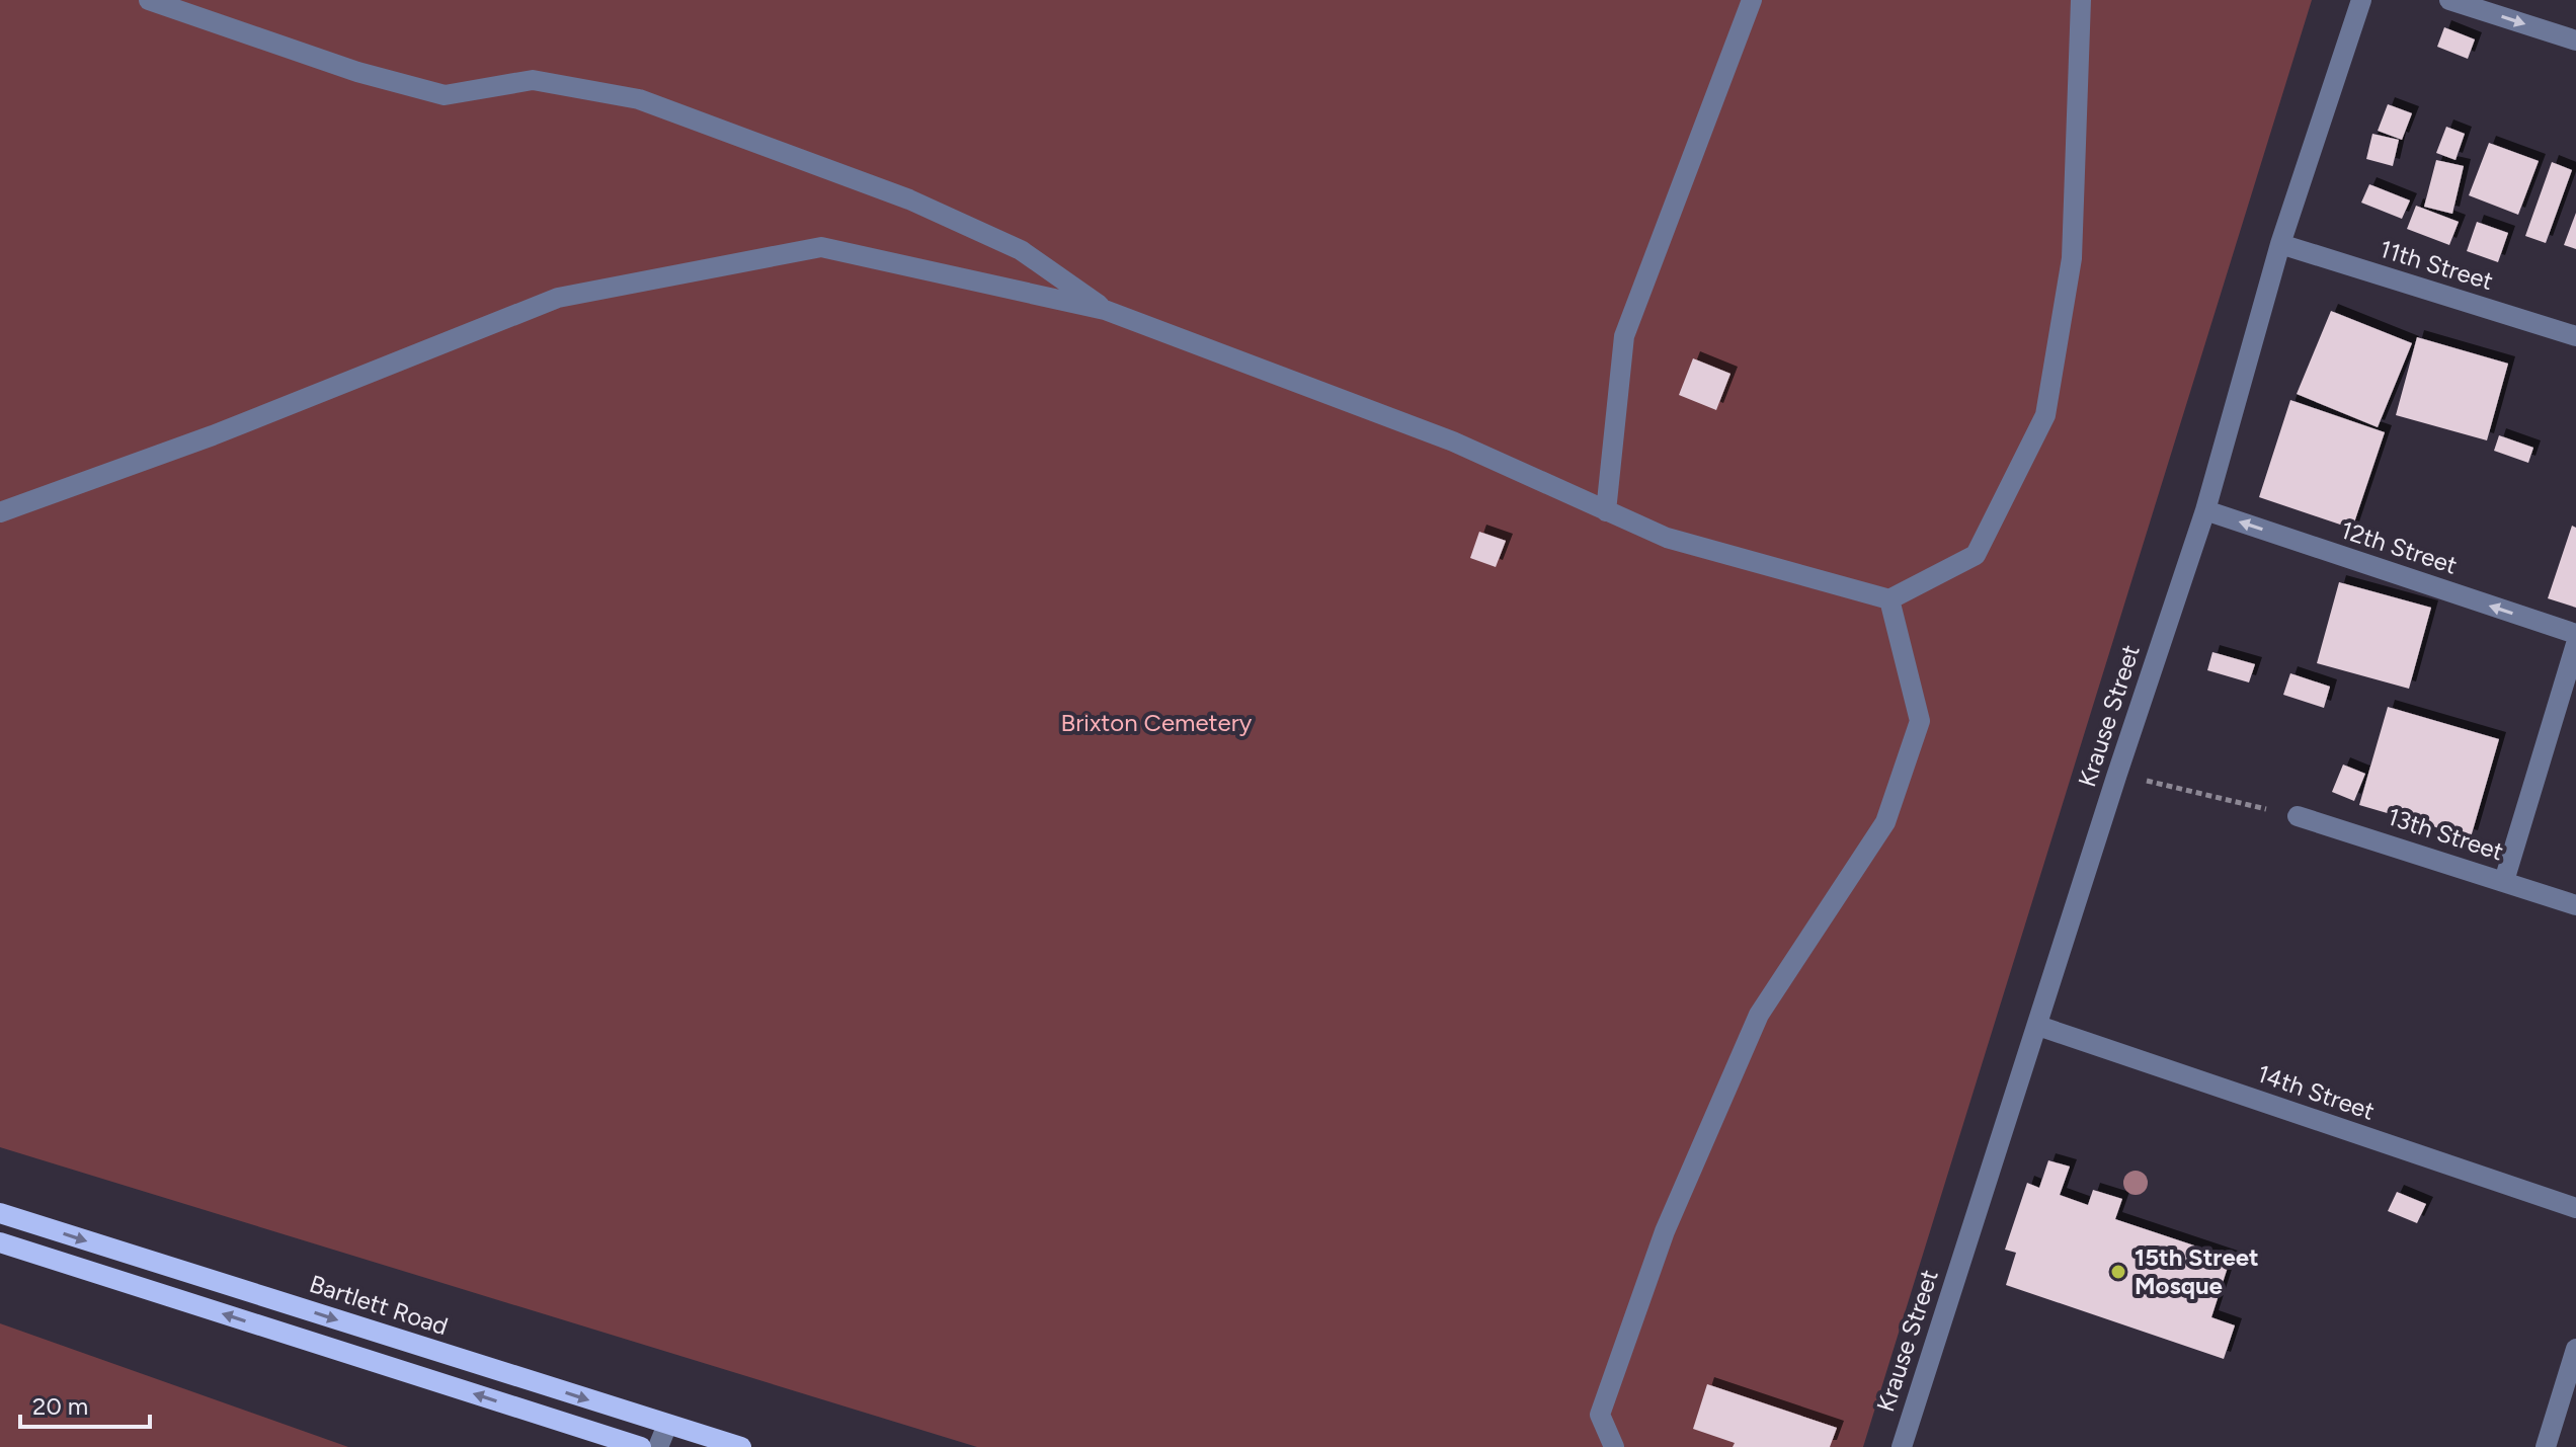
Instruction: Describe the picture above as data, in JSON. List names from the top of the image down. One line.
{"streets":{"main road":["Bartlett Road"],"street":["11th Street","12th Street","Krause Street","13th Street","14th Street"]},"crossings":[["11th Street","Krause Street"],["12th Street","Krause Street"],["Krause Street","14th Street"]],"one_way":["12th Street"],"parks":["Brixton Cemetery"],"places":["15th Street Mosque"],"scale_bar":"20 m"}
